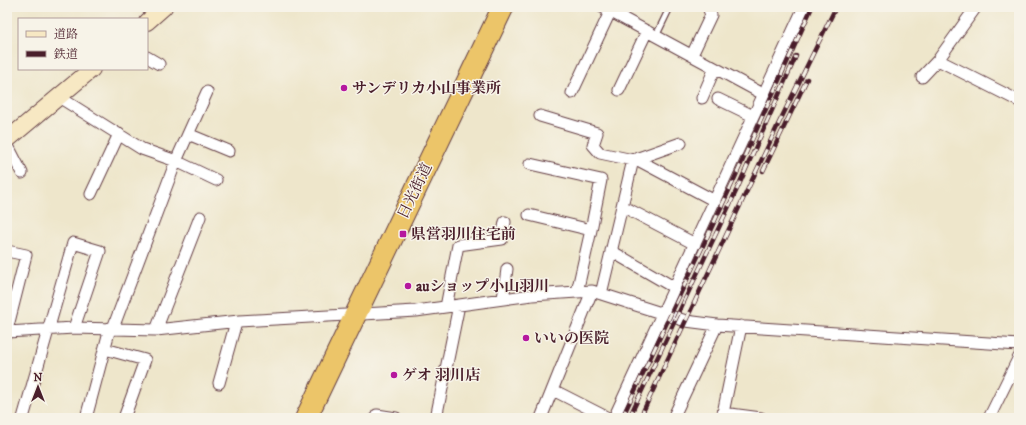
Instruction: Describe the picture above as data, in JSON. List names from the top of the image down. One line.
{"streets":{"highway":["日光街道"]},"places":{"other":["サンデリカ小山事業所","auショップ小山羽川","いいの医院","ゲオ 羽川店"],"transit":["県営羽川住宅前"]},"legend":["道路","鉄道"],"north":"top"}
